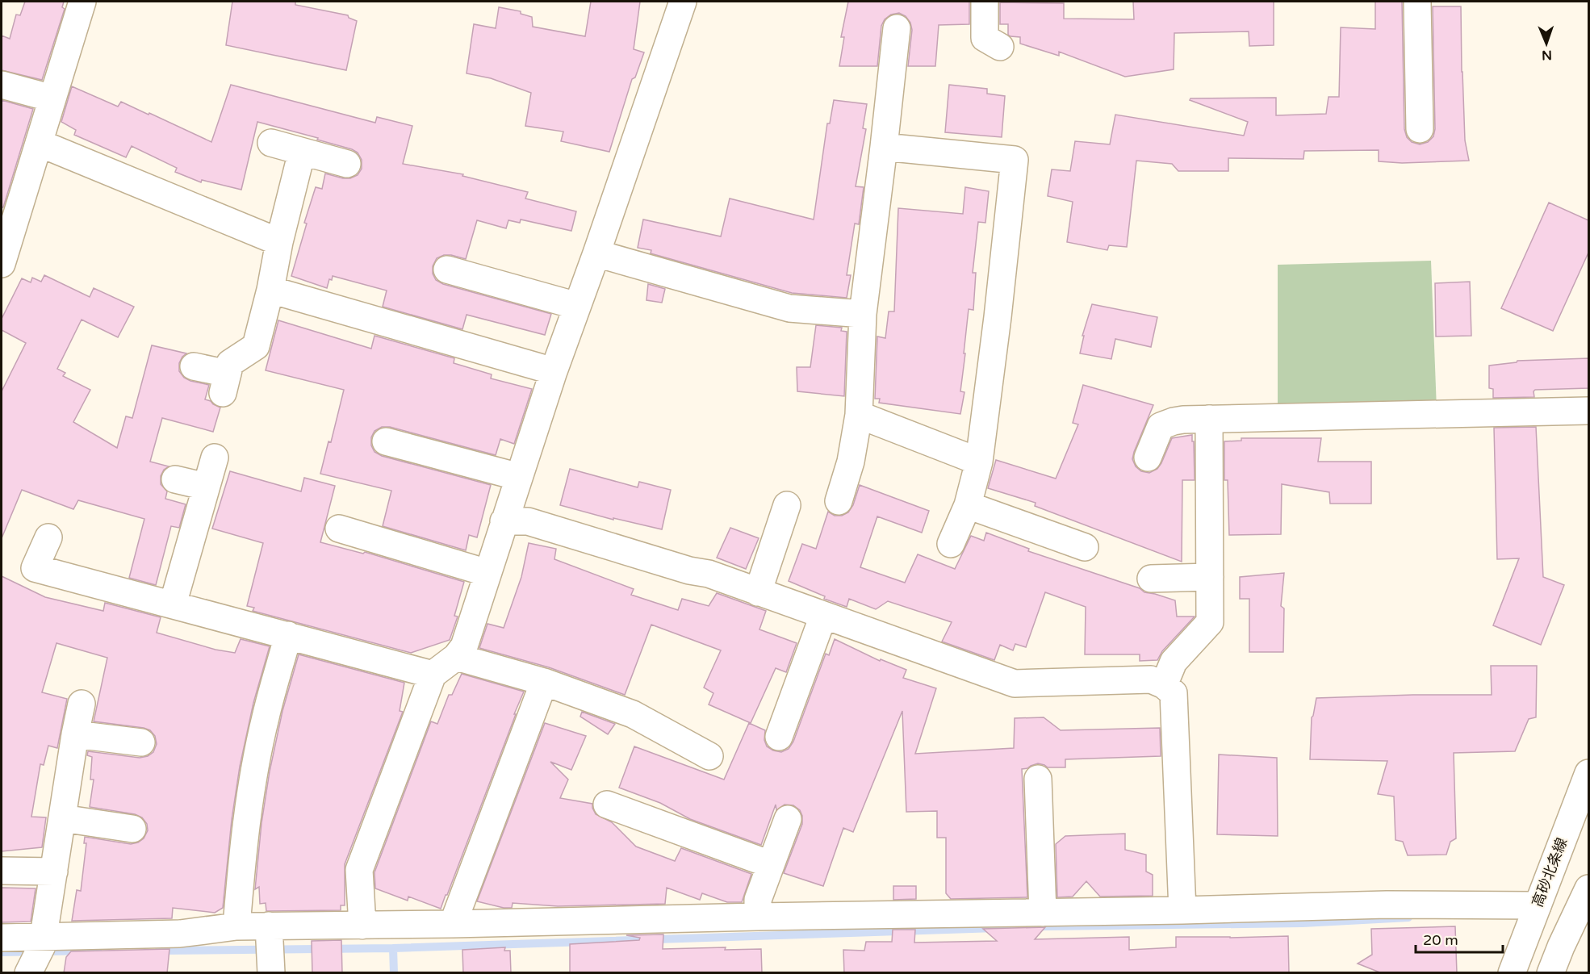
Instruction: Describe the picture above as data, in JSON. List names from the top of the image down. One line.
{"streets":{"street":["高砂北条線"]},"scale_bar":"20 m","north":"bottom"}
